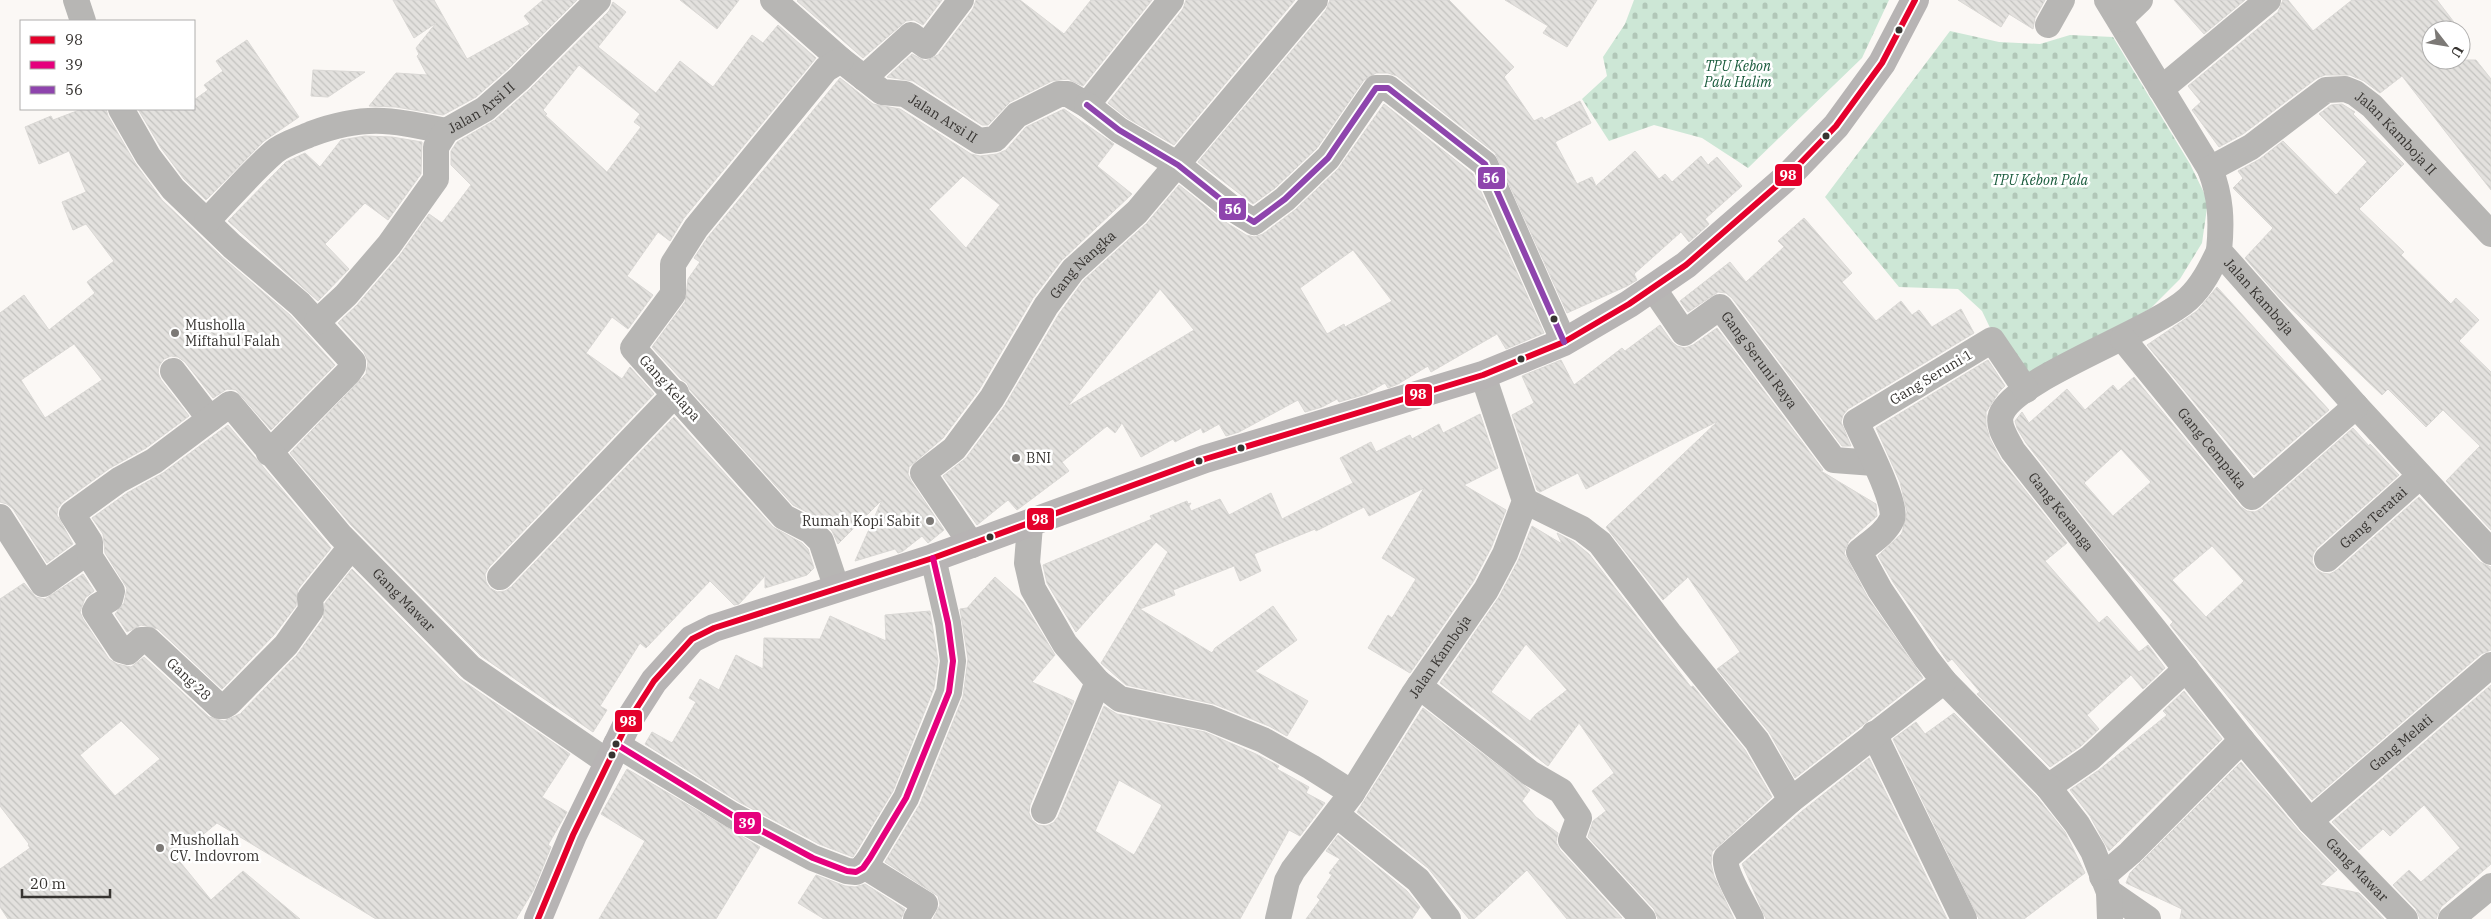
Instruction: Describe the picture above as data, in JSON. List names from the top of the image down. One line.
{"streets":{"street":["Jalan Arsi II","Jalan Kamboja II","Gang Nangka","Jalan Kamboja","Gang Seruni Raya","Gang Seruni 1","Gang Kelapa","Gang Cempaka","Gang Kenanga","Gang Teratai","Gang Mawar","Gang 28","Gang Melati"]},"crossings":[["Jalan Arsi II","Gang Nangka"],["Jalan Arsi II","Gang Kelapa"],["Jalan Kamboja II","Jalan Kamboja"],["Jalan Kamboja","Gang Cempaka"],["Jalan Kamboja","Gang Kenanga"],["Jalan Kamboja","Gang Teratai"],["Gang Seruni Raya","Gang Seruni 1"],["Gang Seruni 1","Gang Kenanga"],["Gang Cempaka","Gang Kenanga"],["Gang Kenanga","Gang Mawar"],["Gang Kenanga","Gang Melati"],["Gang Mawar","Gang 28"],["Gang Mawar","Gang Melati"]],"parks":["TPU Kebon Pala Halim","TPU Kebon Pala"],"places":["Musholla Miftahul Falah","BNI","Rumah Kopi Sabit","Mushollah CV. Indovrom"],"lines":["transit line 98","transit line 56","transit line 39"],"legend":["98","39","56"],"scale_bar":"20 m","north":"bottom right"}
